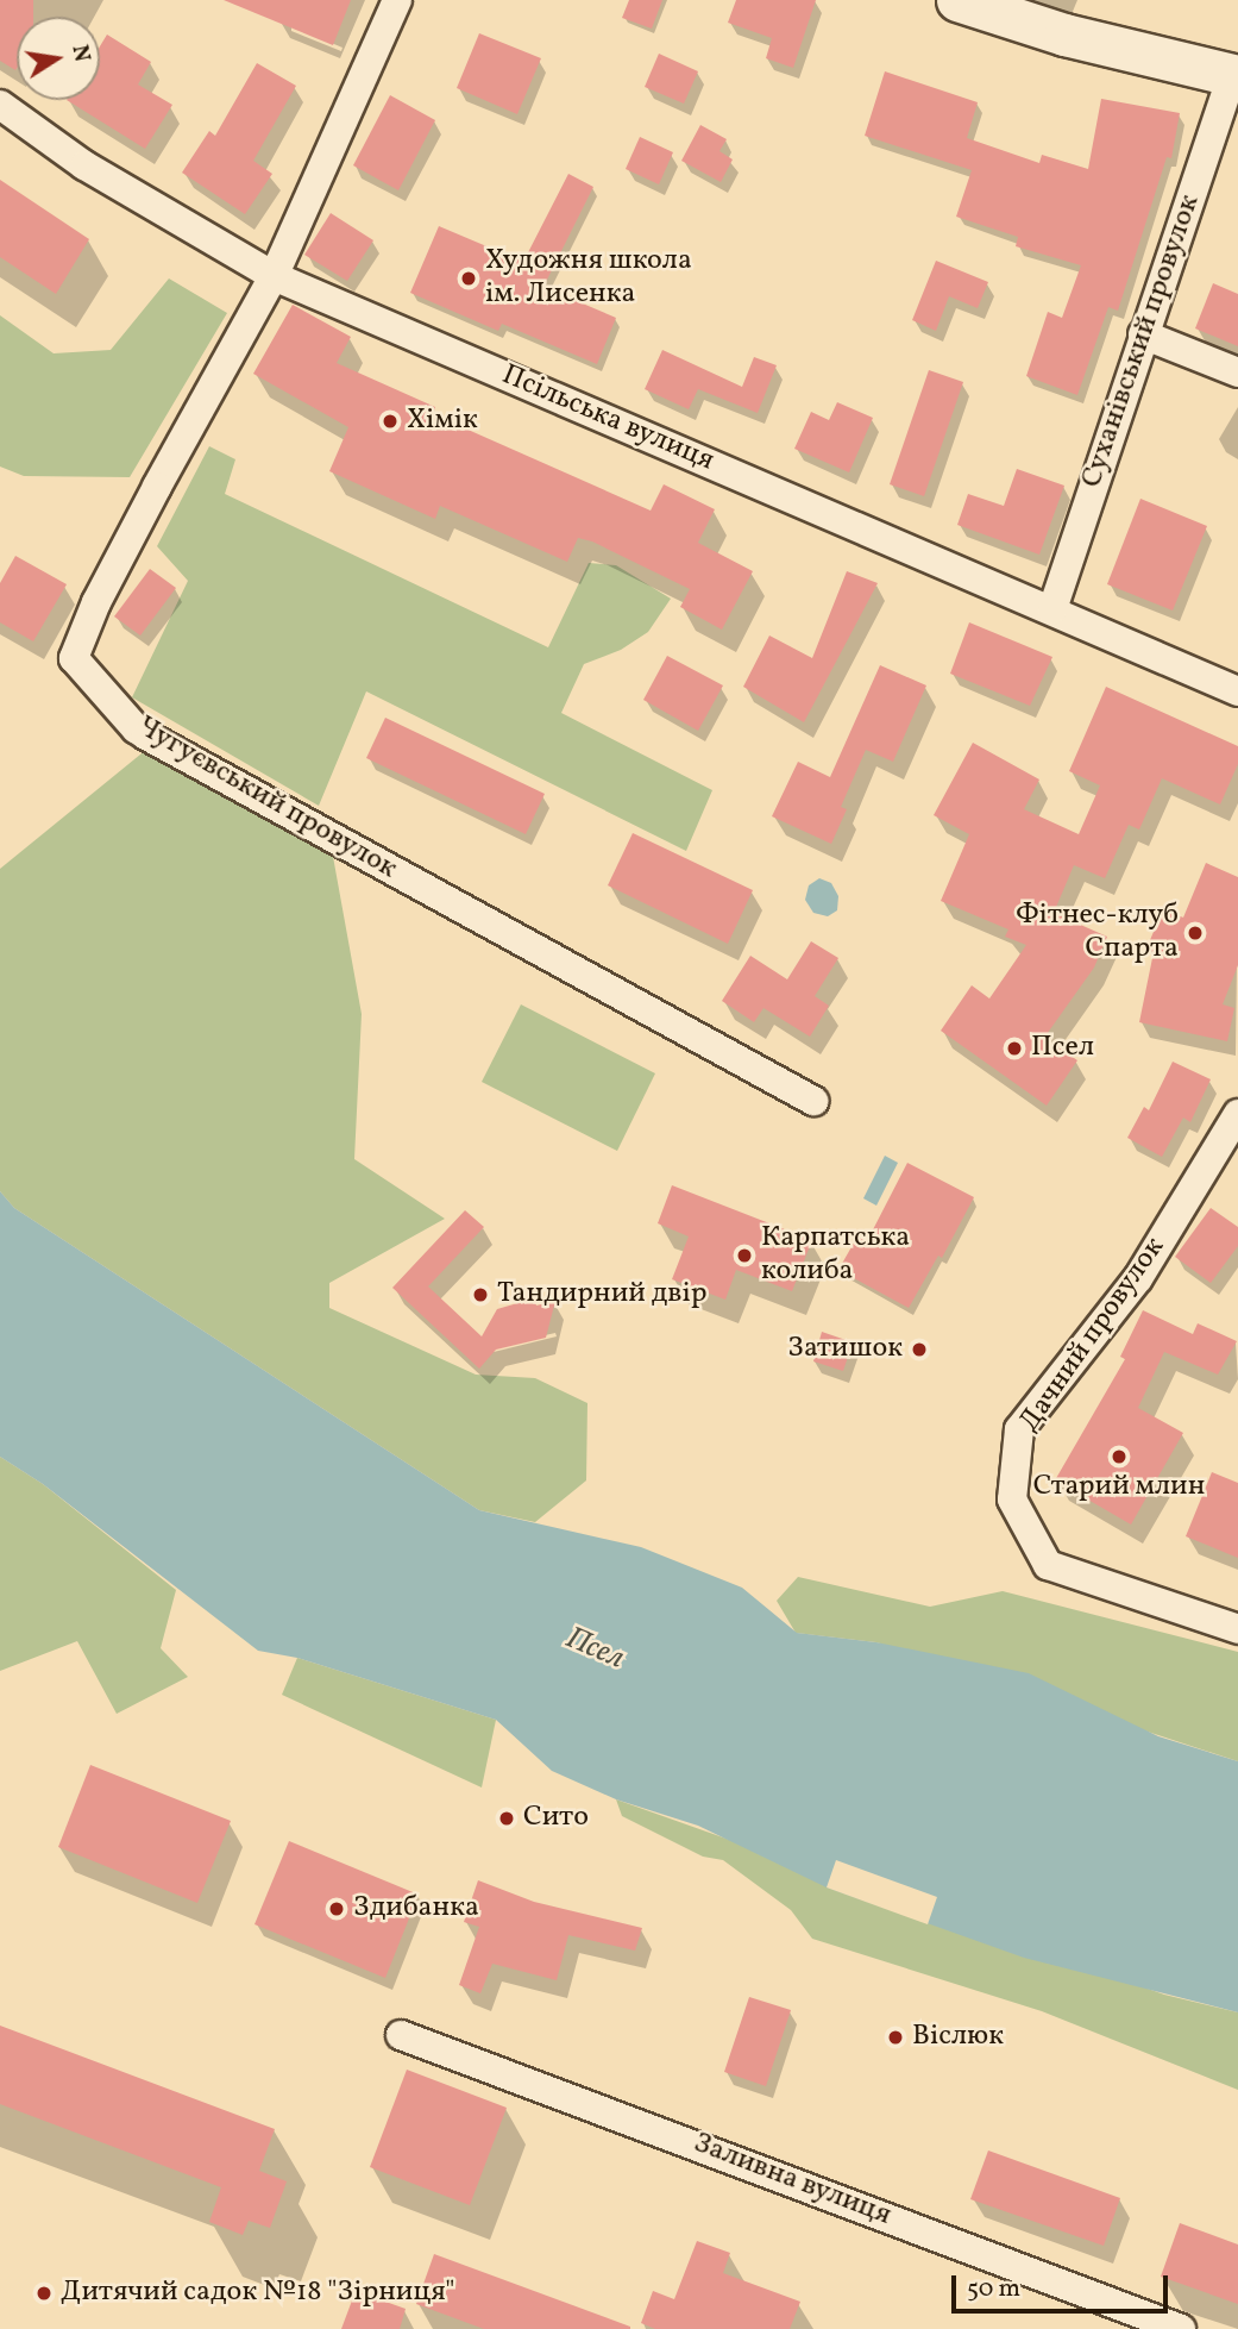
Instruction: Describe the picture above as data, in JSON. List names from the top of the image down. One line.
{"streets":{"street":["Суханівський провулок","Псільська вулиця","Чугуєвський провулок","Дачний провулок","Заливна вулиця"]},"crossings":[["Суханівський провулок","Псільська вулиця"],["Псільська вулиця","Чугуєвський провулок"]],"water":["Псел"],"places":["Художня школа ім. Лисенка","Хімік","Фітнес-клуб Спарта","Псел","Карпатська колиба","Тандирний двір","Затишок","Старий млин","Сито","Здибанка","Віслюк","Дитячий садок №18 \"Зірниця\""],"scale_bar":"50 m","north":"right"}
